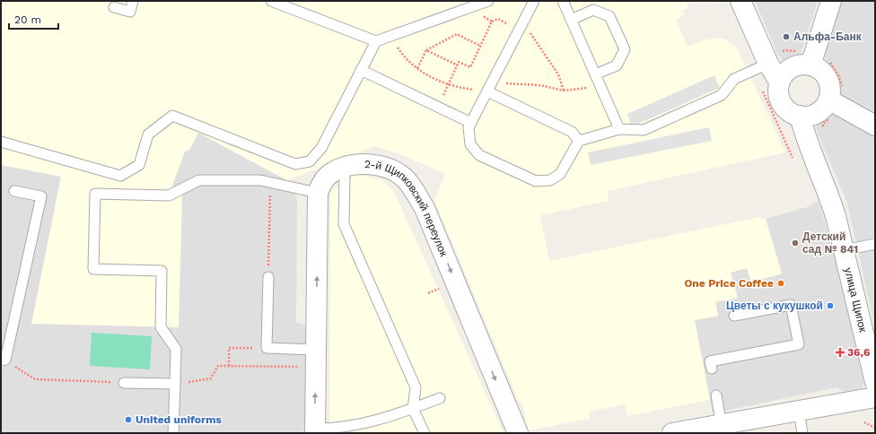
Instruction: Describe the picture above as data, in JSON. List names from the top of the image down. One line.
{"streets":{"street":["2-й Щипковский переулок","улица Щипок"]},"places":{"other":["Альфа-Банк","Детский сад № 841","One Price Coffee","Цветы с кукушкой","United uniforms"],"health":["36,6"]},"scale_bar":"20 m"}
